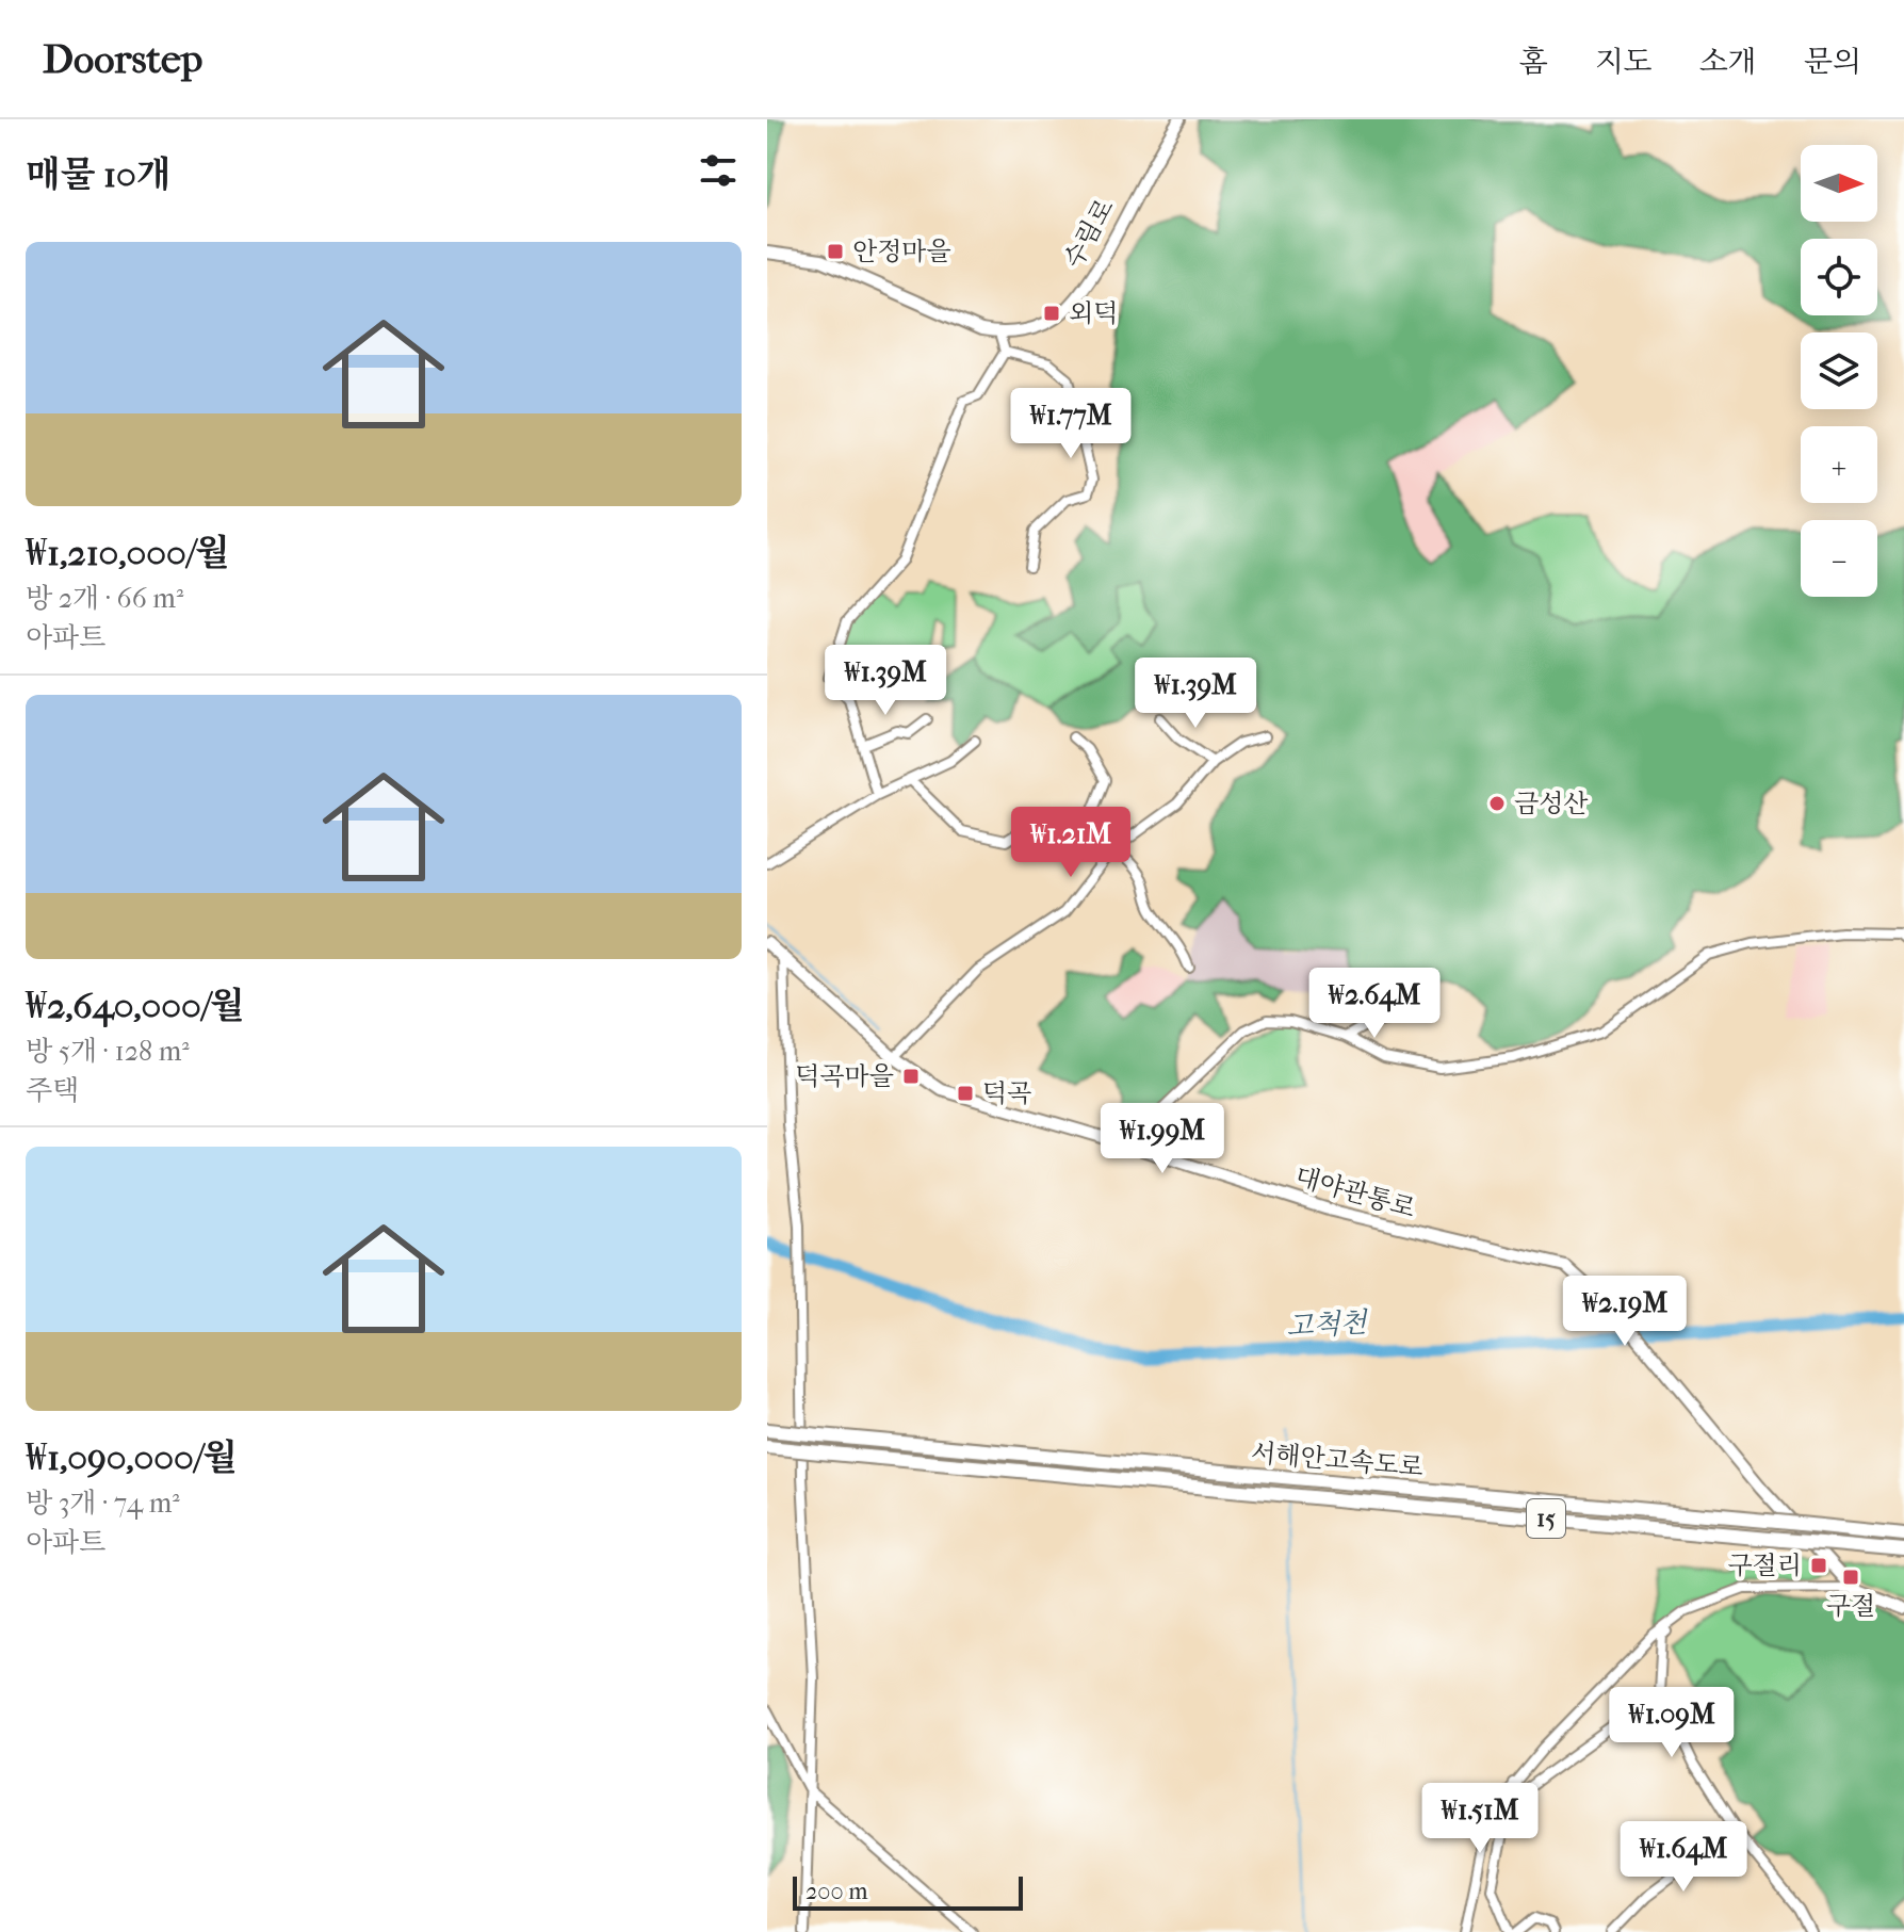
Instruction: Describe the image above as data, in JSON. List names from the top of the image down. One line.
{"streets":{"highway":["서해안고속도로","15"],"main road":["수림로","대야관통로"]},"water":["고척천"],"places":{"transit":["안정마을","외덕","덕곡마을","덕곡","구절리","구절"],"other":["금성산"]},"scale_bar":"200 m","north":"right","page":{"header":"Doorstep","nav":["홈","지도","소개","문의"],"heading":"매물 10개","map_buttons":["+","−"],"list":[{"name":"₩1,210,000/월","note":"방 2개 · 66 m² · 아파트"},{"name":"₩2,640,000/월","note":"방 5개 · 128 m² · 주택"},{"name":"₩1,090,000/월","note":"방 3개 · 74 m² · 아파트"}],"price":["₩1.77M","₩1.39M","₩1.39M","₩1.21M","₩2.64M","₩1.99M","₩2.19M","₩1.09M","₩1.51M","₩1.64M"],"scale":"200 m"}}
